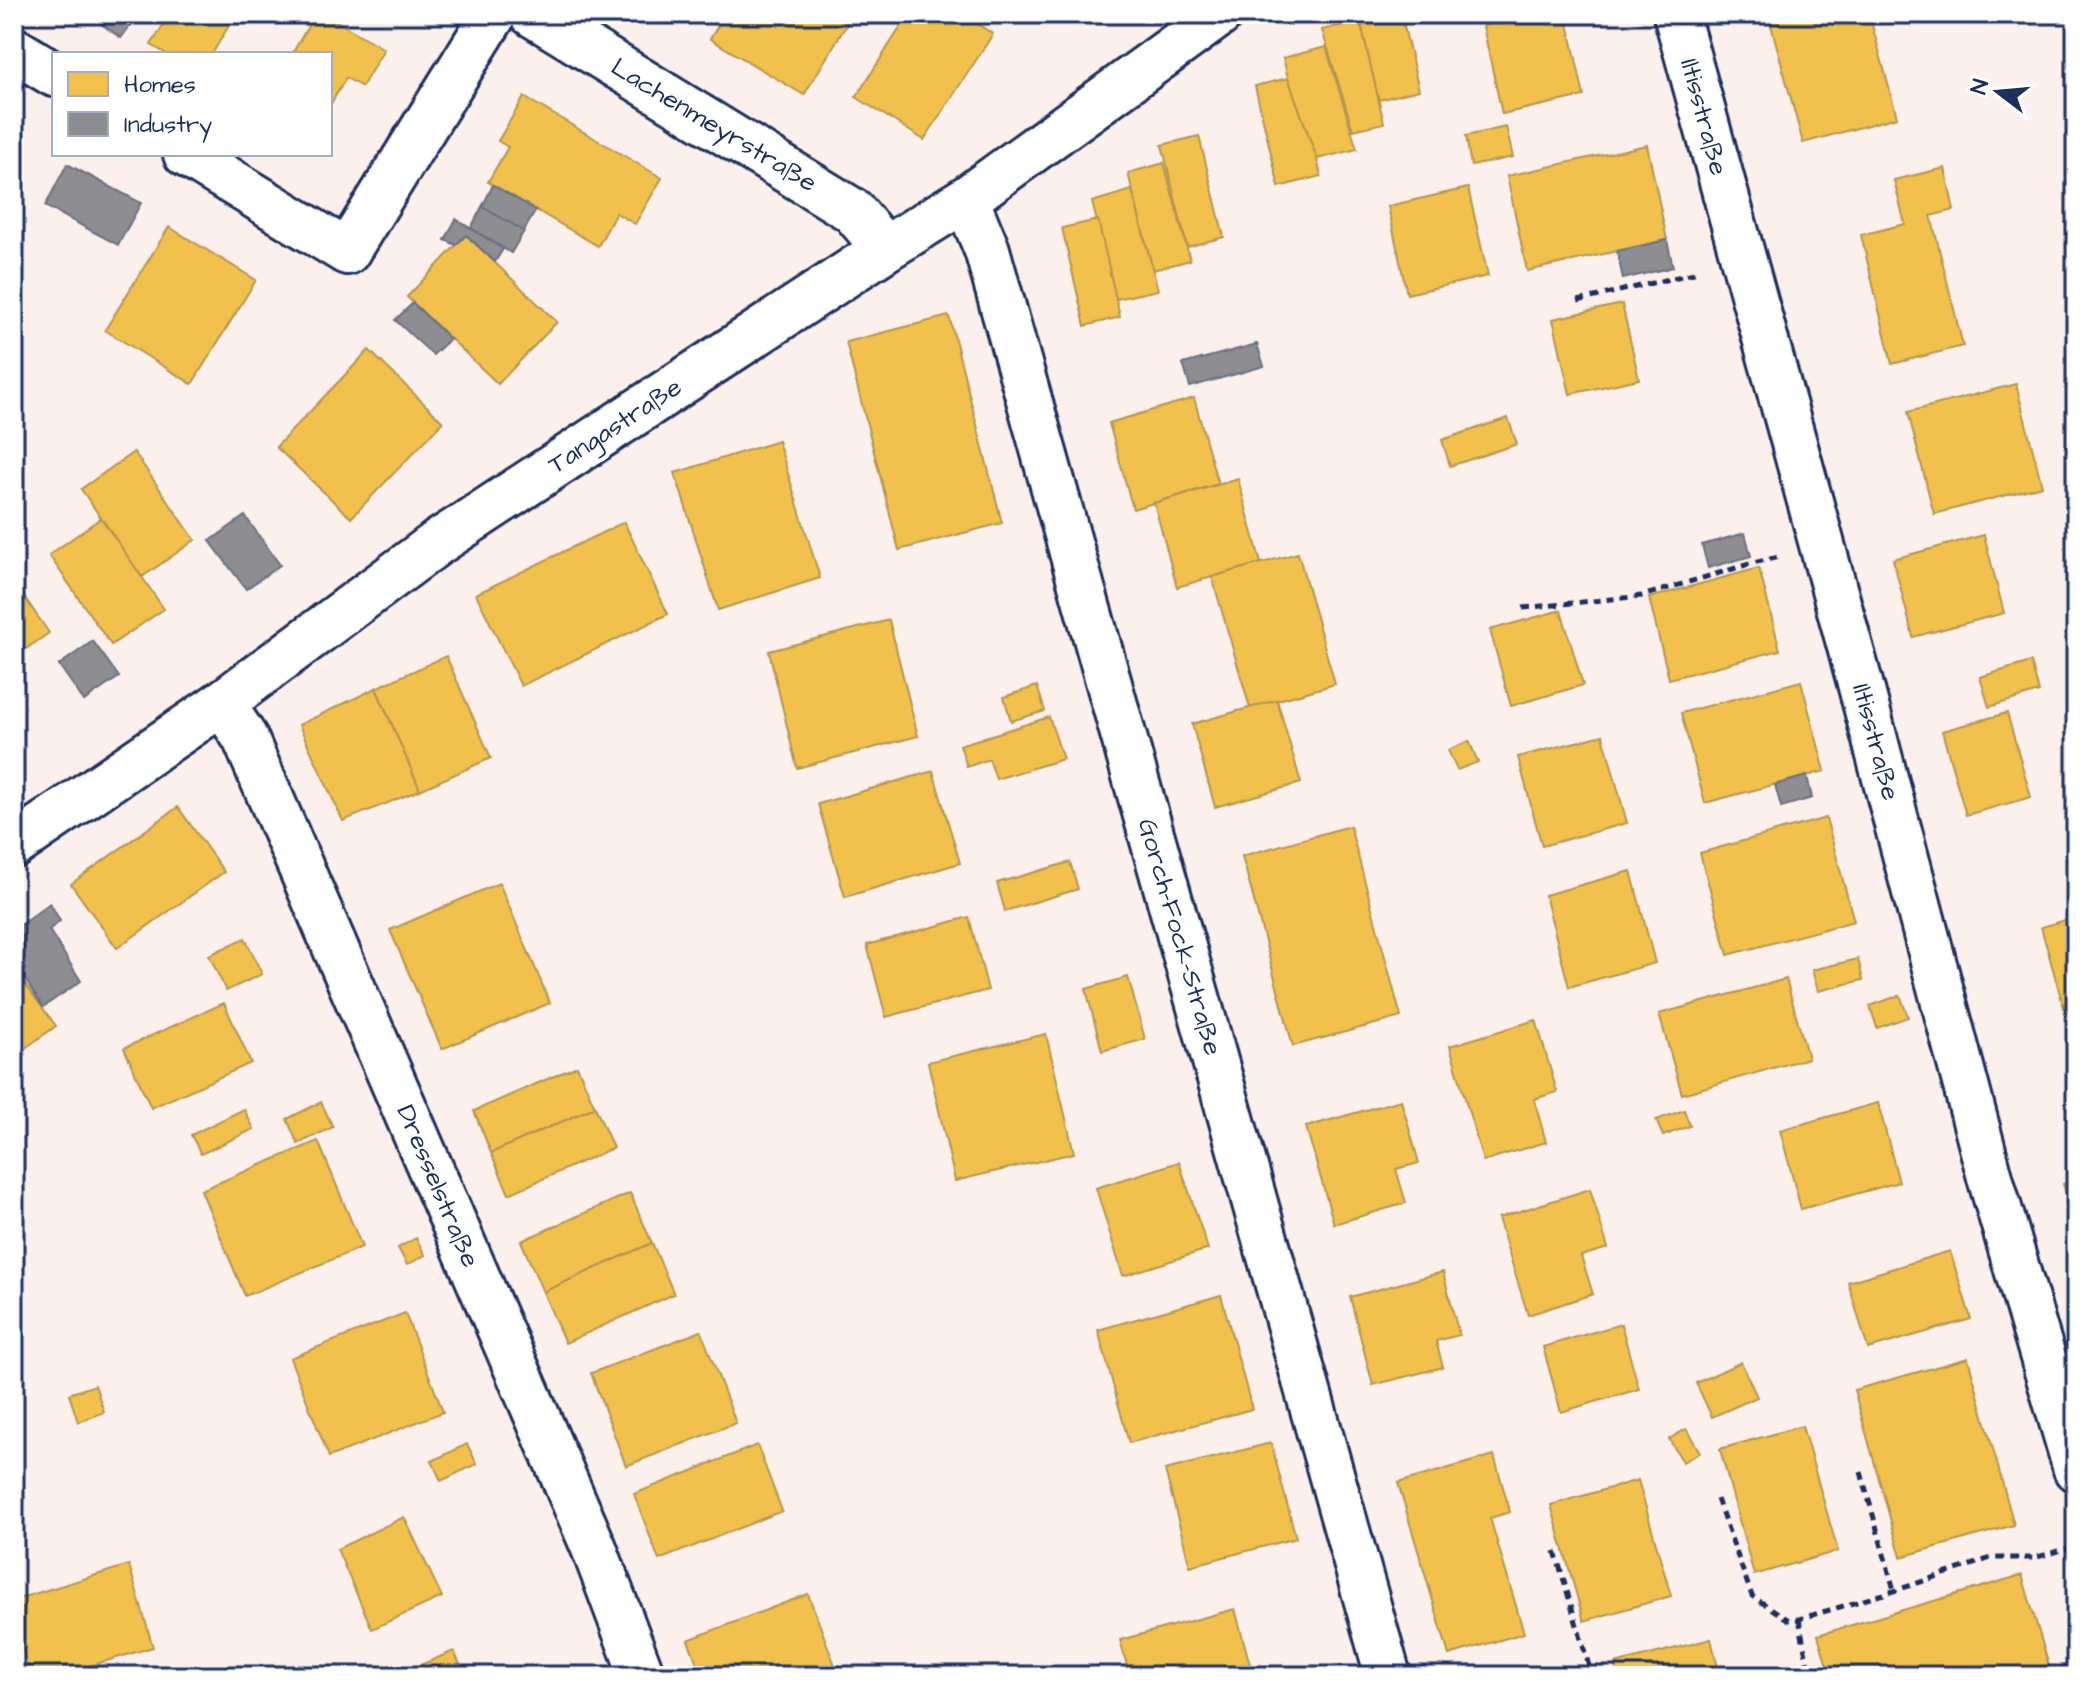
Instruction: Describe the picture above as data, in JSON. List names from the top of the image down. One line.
{"streets":{"street":["Iltisstraße","Lachenmeyrstraße","Tangastraße","Gorch-Fock-Straße","Dresselstraße"]},"crossings":[["Lachenmeyrstraße","Tangastraße"],["Tangastraße","Gorch-Fock-Straße"],["Tangastraße","Dresselstraße"]],"legend":["Homes","Industry"],"north":"left"}
